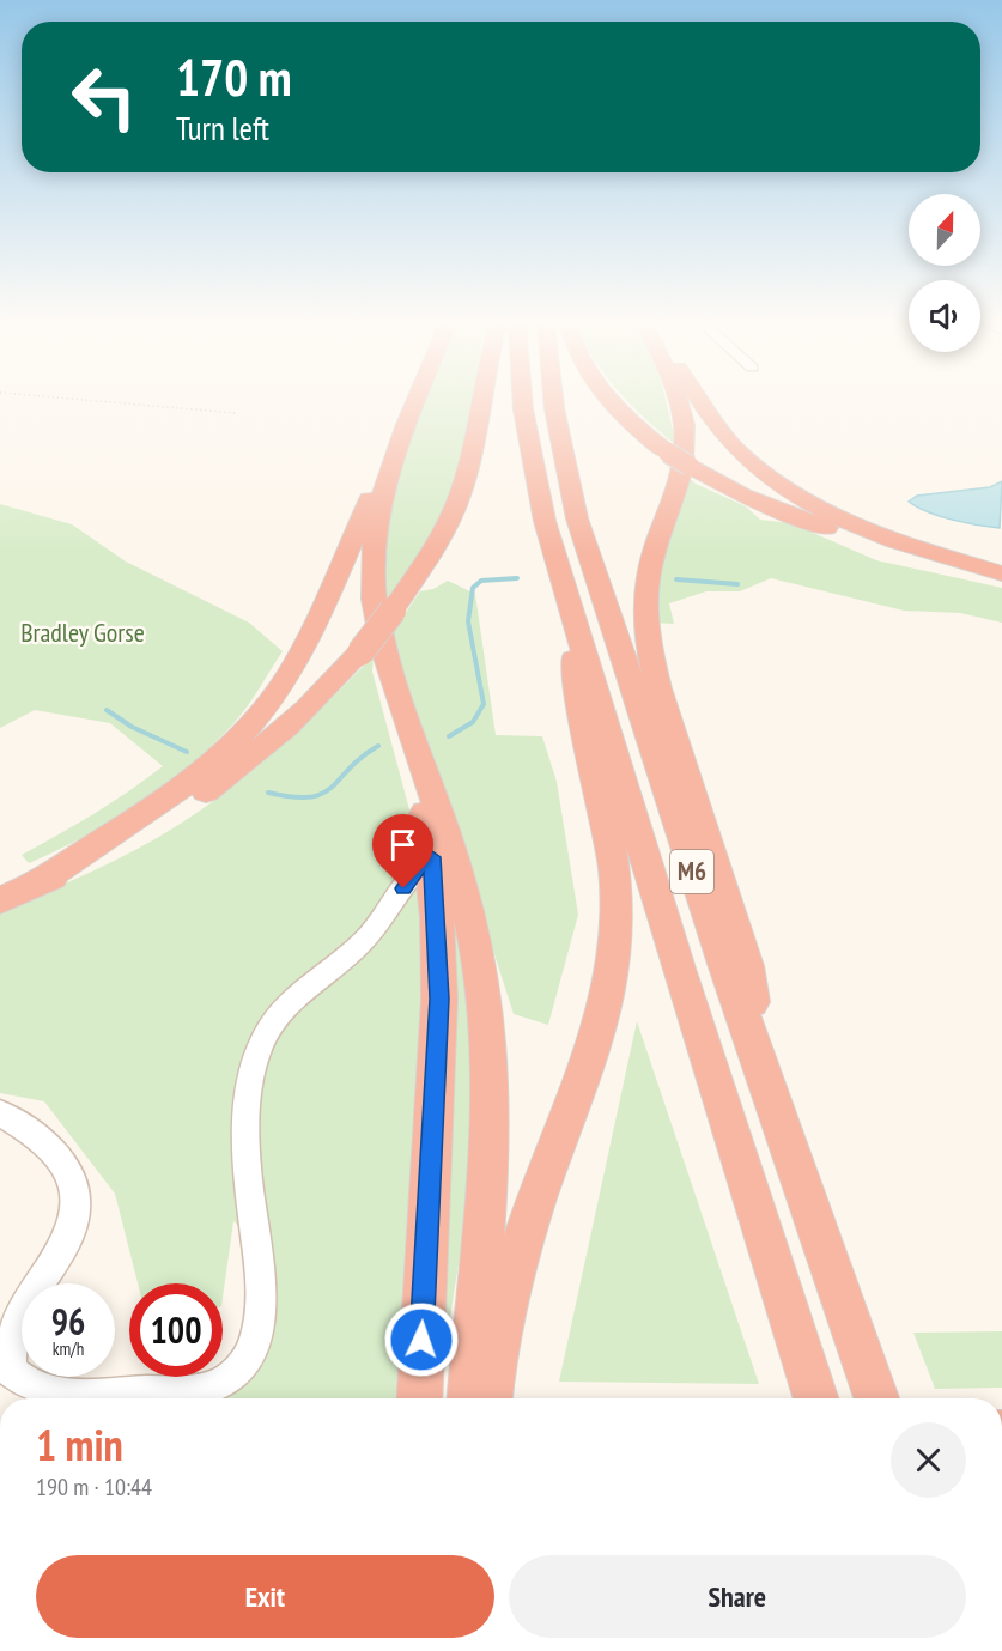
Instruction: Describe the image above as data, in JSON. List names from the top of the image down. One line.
{"streets":{"highway":["M6"]},"parks":["Bradley Gorse"],"north":"top","page":{"turn":["170 m","Turn left"],"speed":"96 km/h","limit":"100","heading":["1 min","190 m · 10:44"],"buttons":["Exit","Share"]}}
